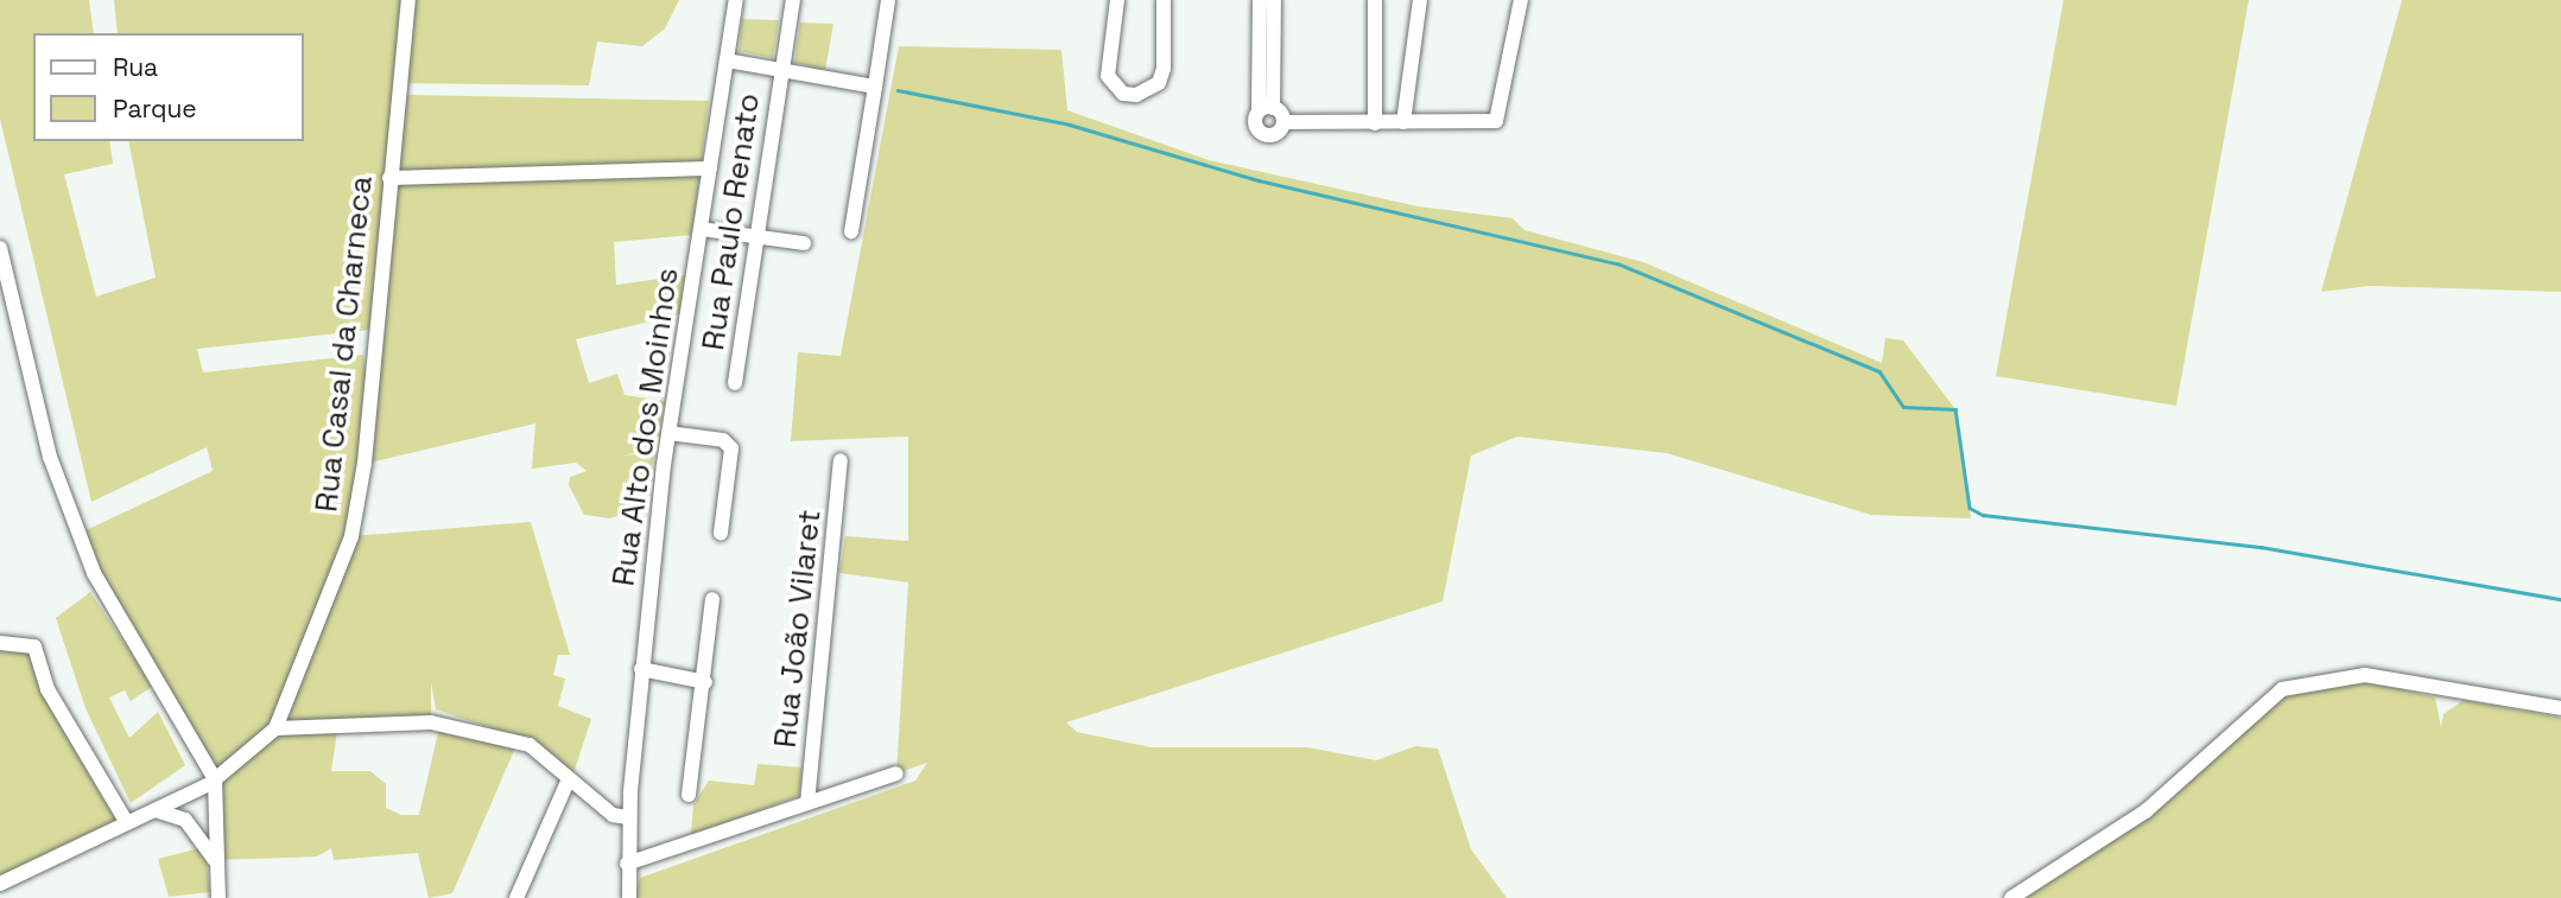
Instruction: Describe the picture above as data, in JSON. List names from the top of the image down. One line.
{"streets":{"street":["Rua Paulo Renato","Rua Casal da Charneca","Rua Alto dos Moinhos","Rua João Vilaret"]},"legend":["Rua","Parque"]}
